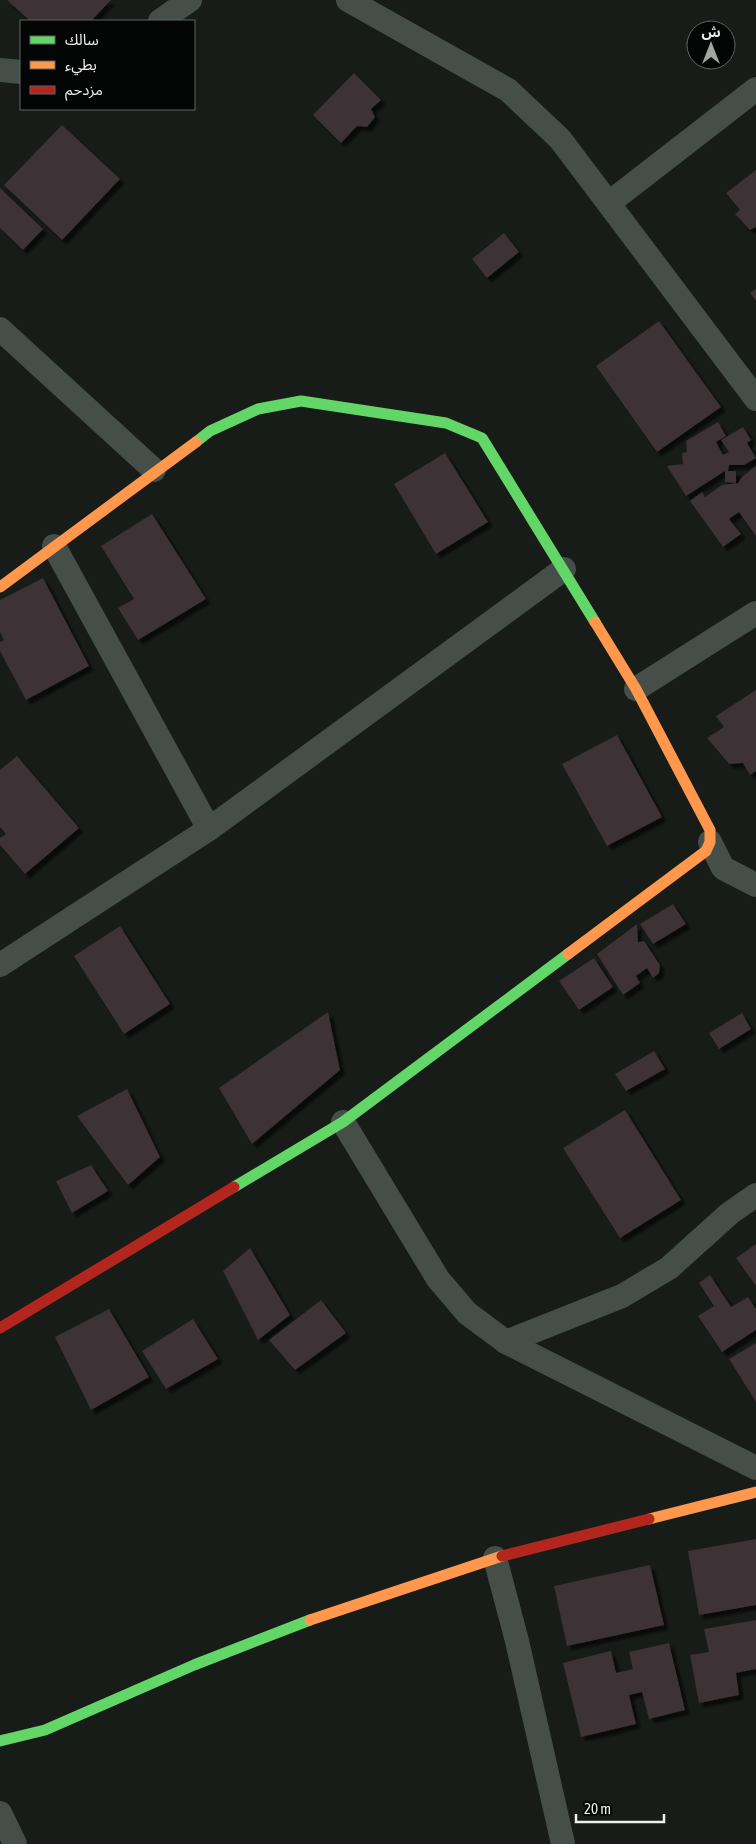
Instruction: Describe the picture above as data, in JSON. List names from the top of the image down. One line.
{"legend":["سالك","بطيء","مزدحم"],"scale_bar":"20 m","north":"top"}
